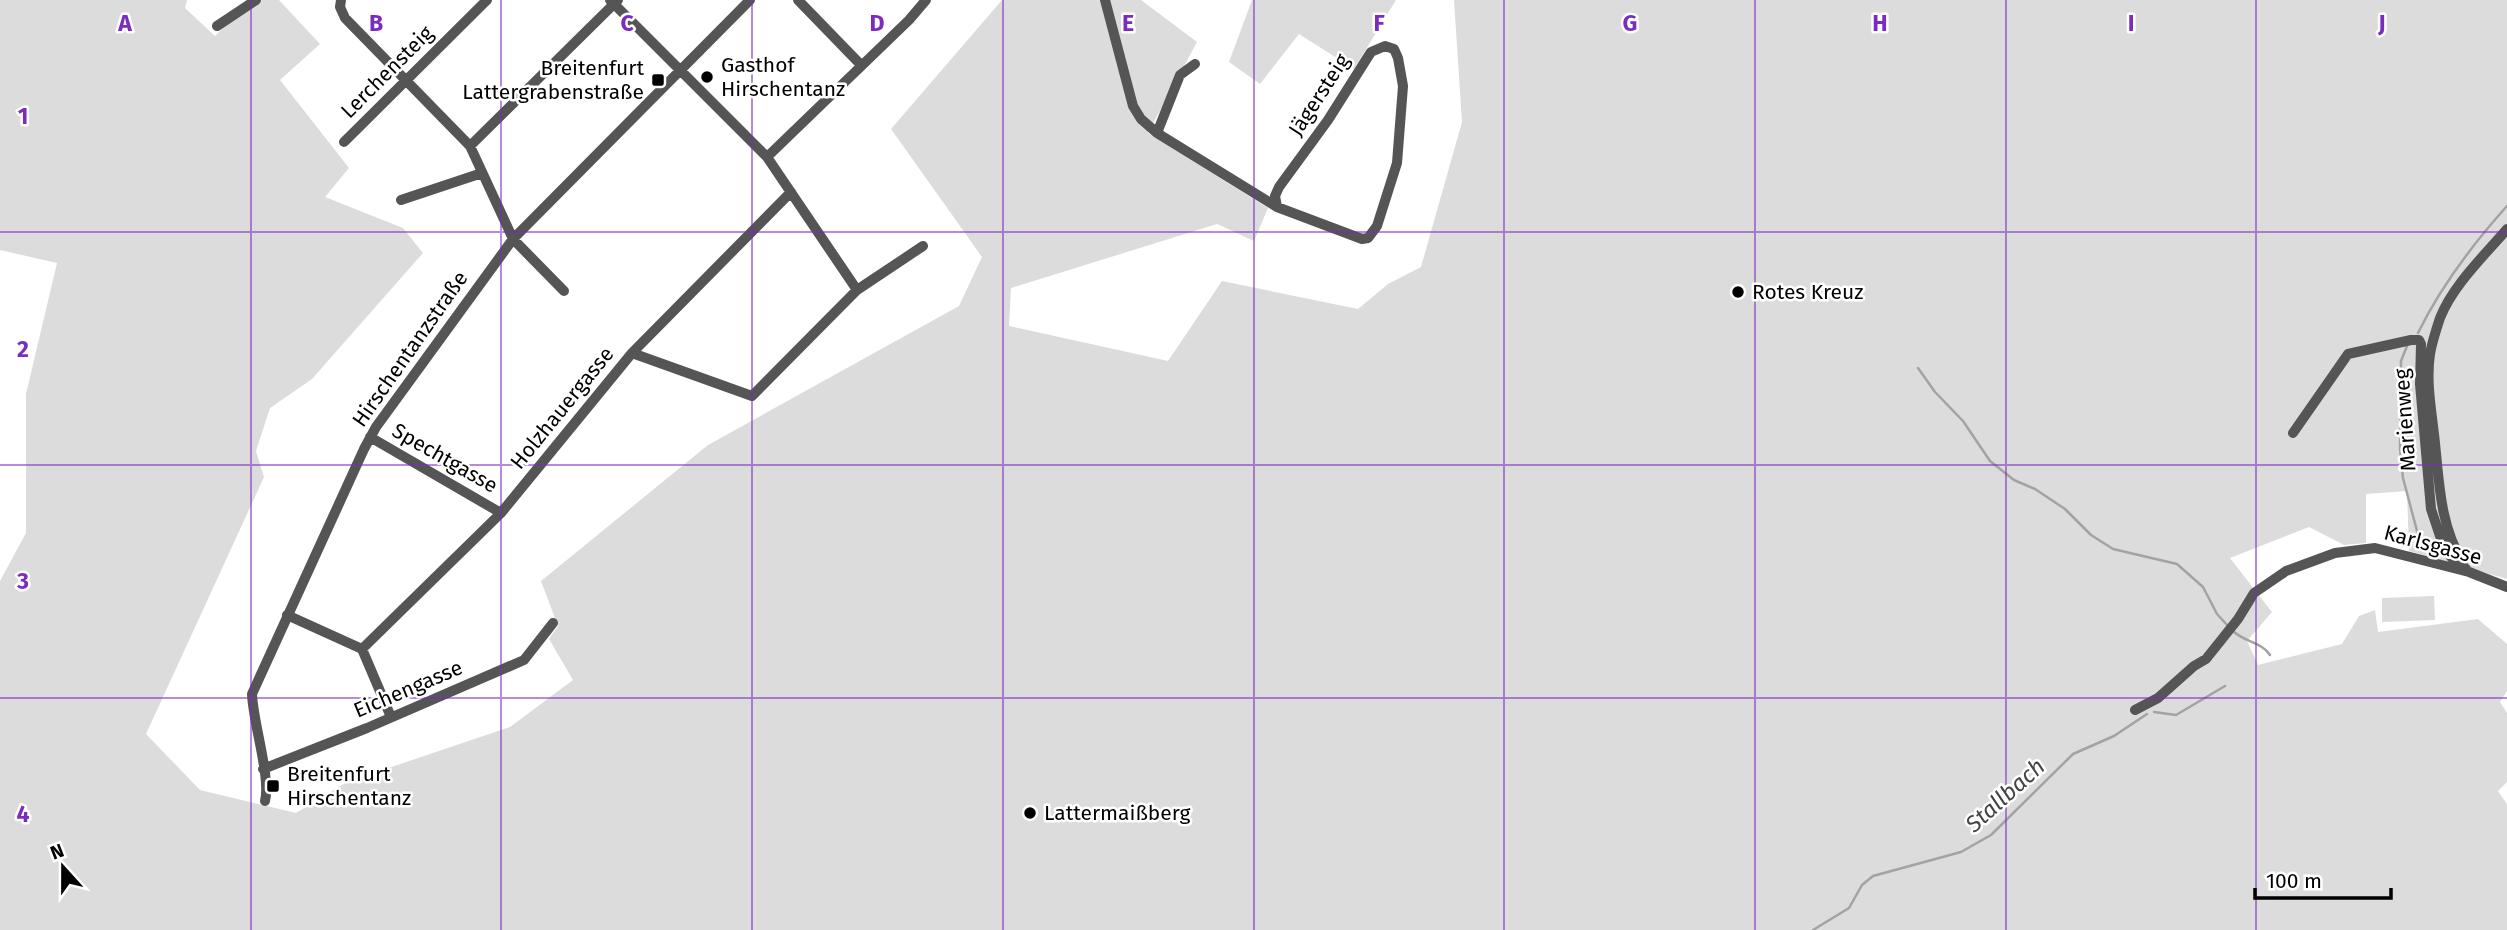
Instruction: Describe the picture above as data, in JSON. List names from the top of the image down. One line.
{"streets":{"street":["Lerchensteig","Jägersteig","Hirschentanzstraße","Holzhauergasse","Marienweg","Spechtgasse","Karlsgasse","Eichengasse"]},"crossings":[["Hirschentanzstraße","Spechtgasse"],["Hirschentanzstraße","Eichengasse"],["Holzhauergasse","Spechtgasse"],["Marienweg","Karlsgasse"]],"water":["Stallbach"],"places":{"other":["Gasthof Hirschentanz","Rotes Kreuz","Lattermaißberg"],"transit":["Breitenfurt Lattergrabenstraße","Breitenfurt Hirschentanz"]},"scale_bar":"100 m","north":"top","grid":{"columns":["A","B","C","D","E","F","G","H","I","J"],"rows":["1","2","3","4"]}}
